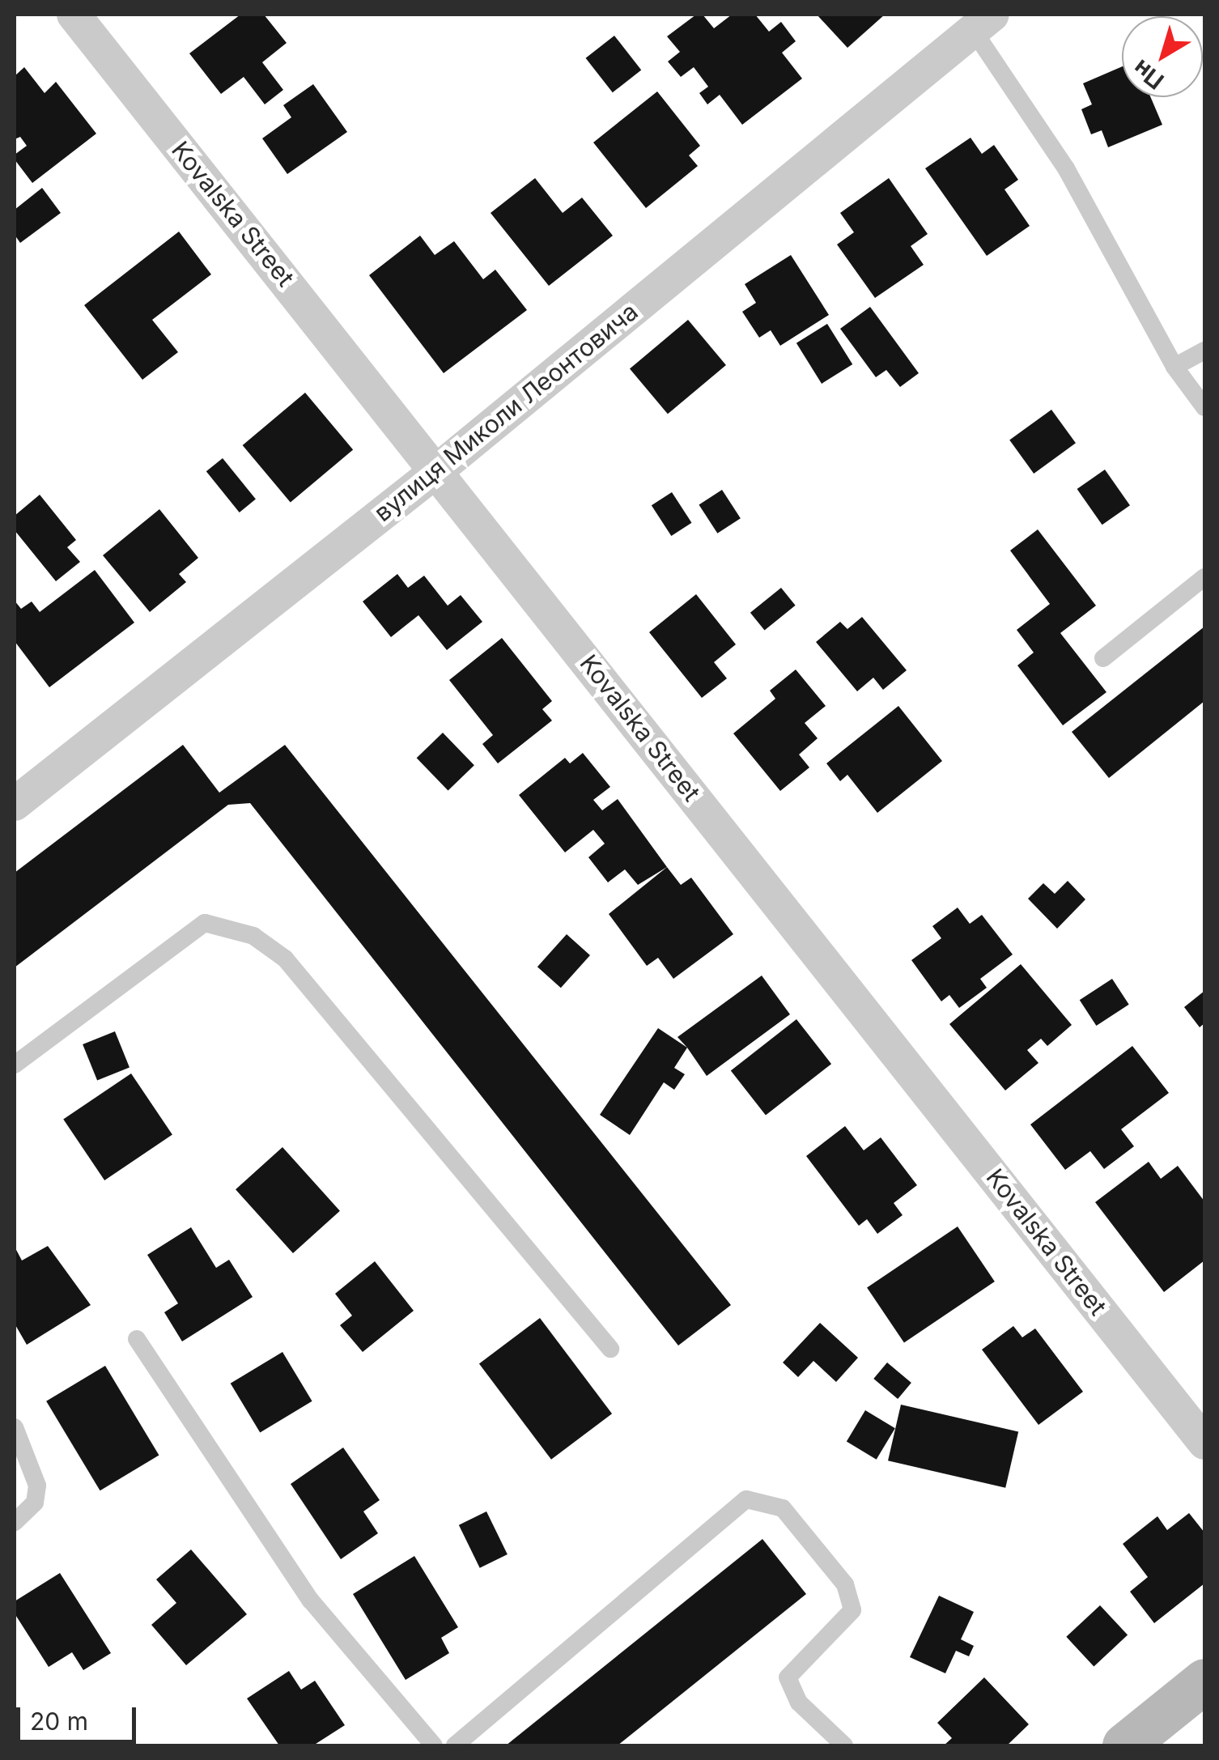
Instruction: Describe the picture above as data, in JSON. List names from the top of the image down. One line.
{"streets":{"street":["Kovalska Street","вулиця Миколи Леонтовича"]},"crossings":[["Kovalska Street","вулиця Миколи Леонтовича"]],"scale_bar":"20 m","north":"bottom left"}
